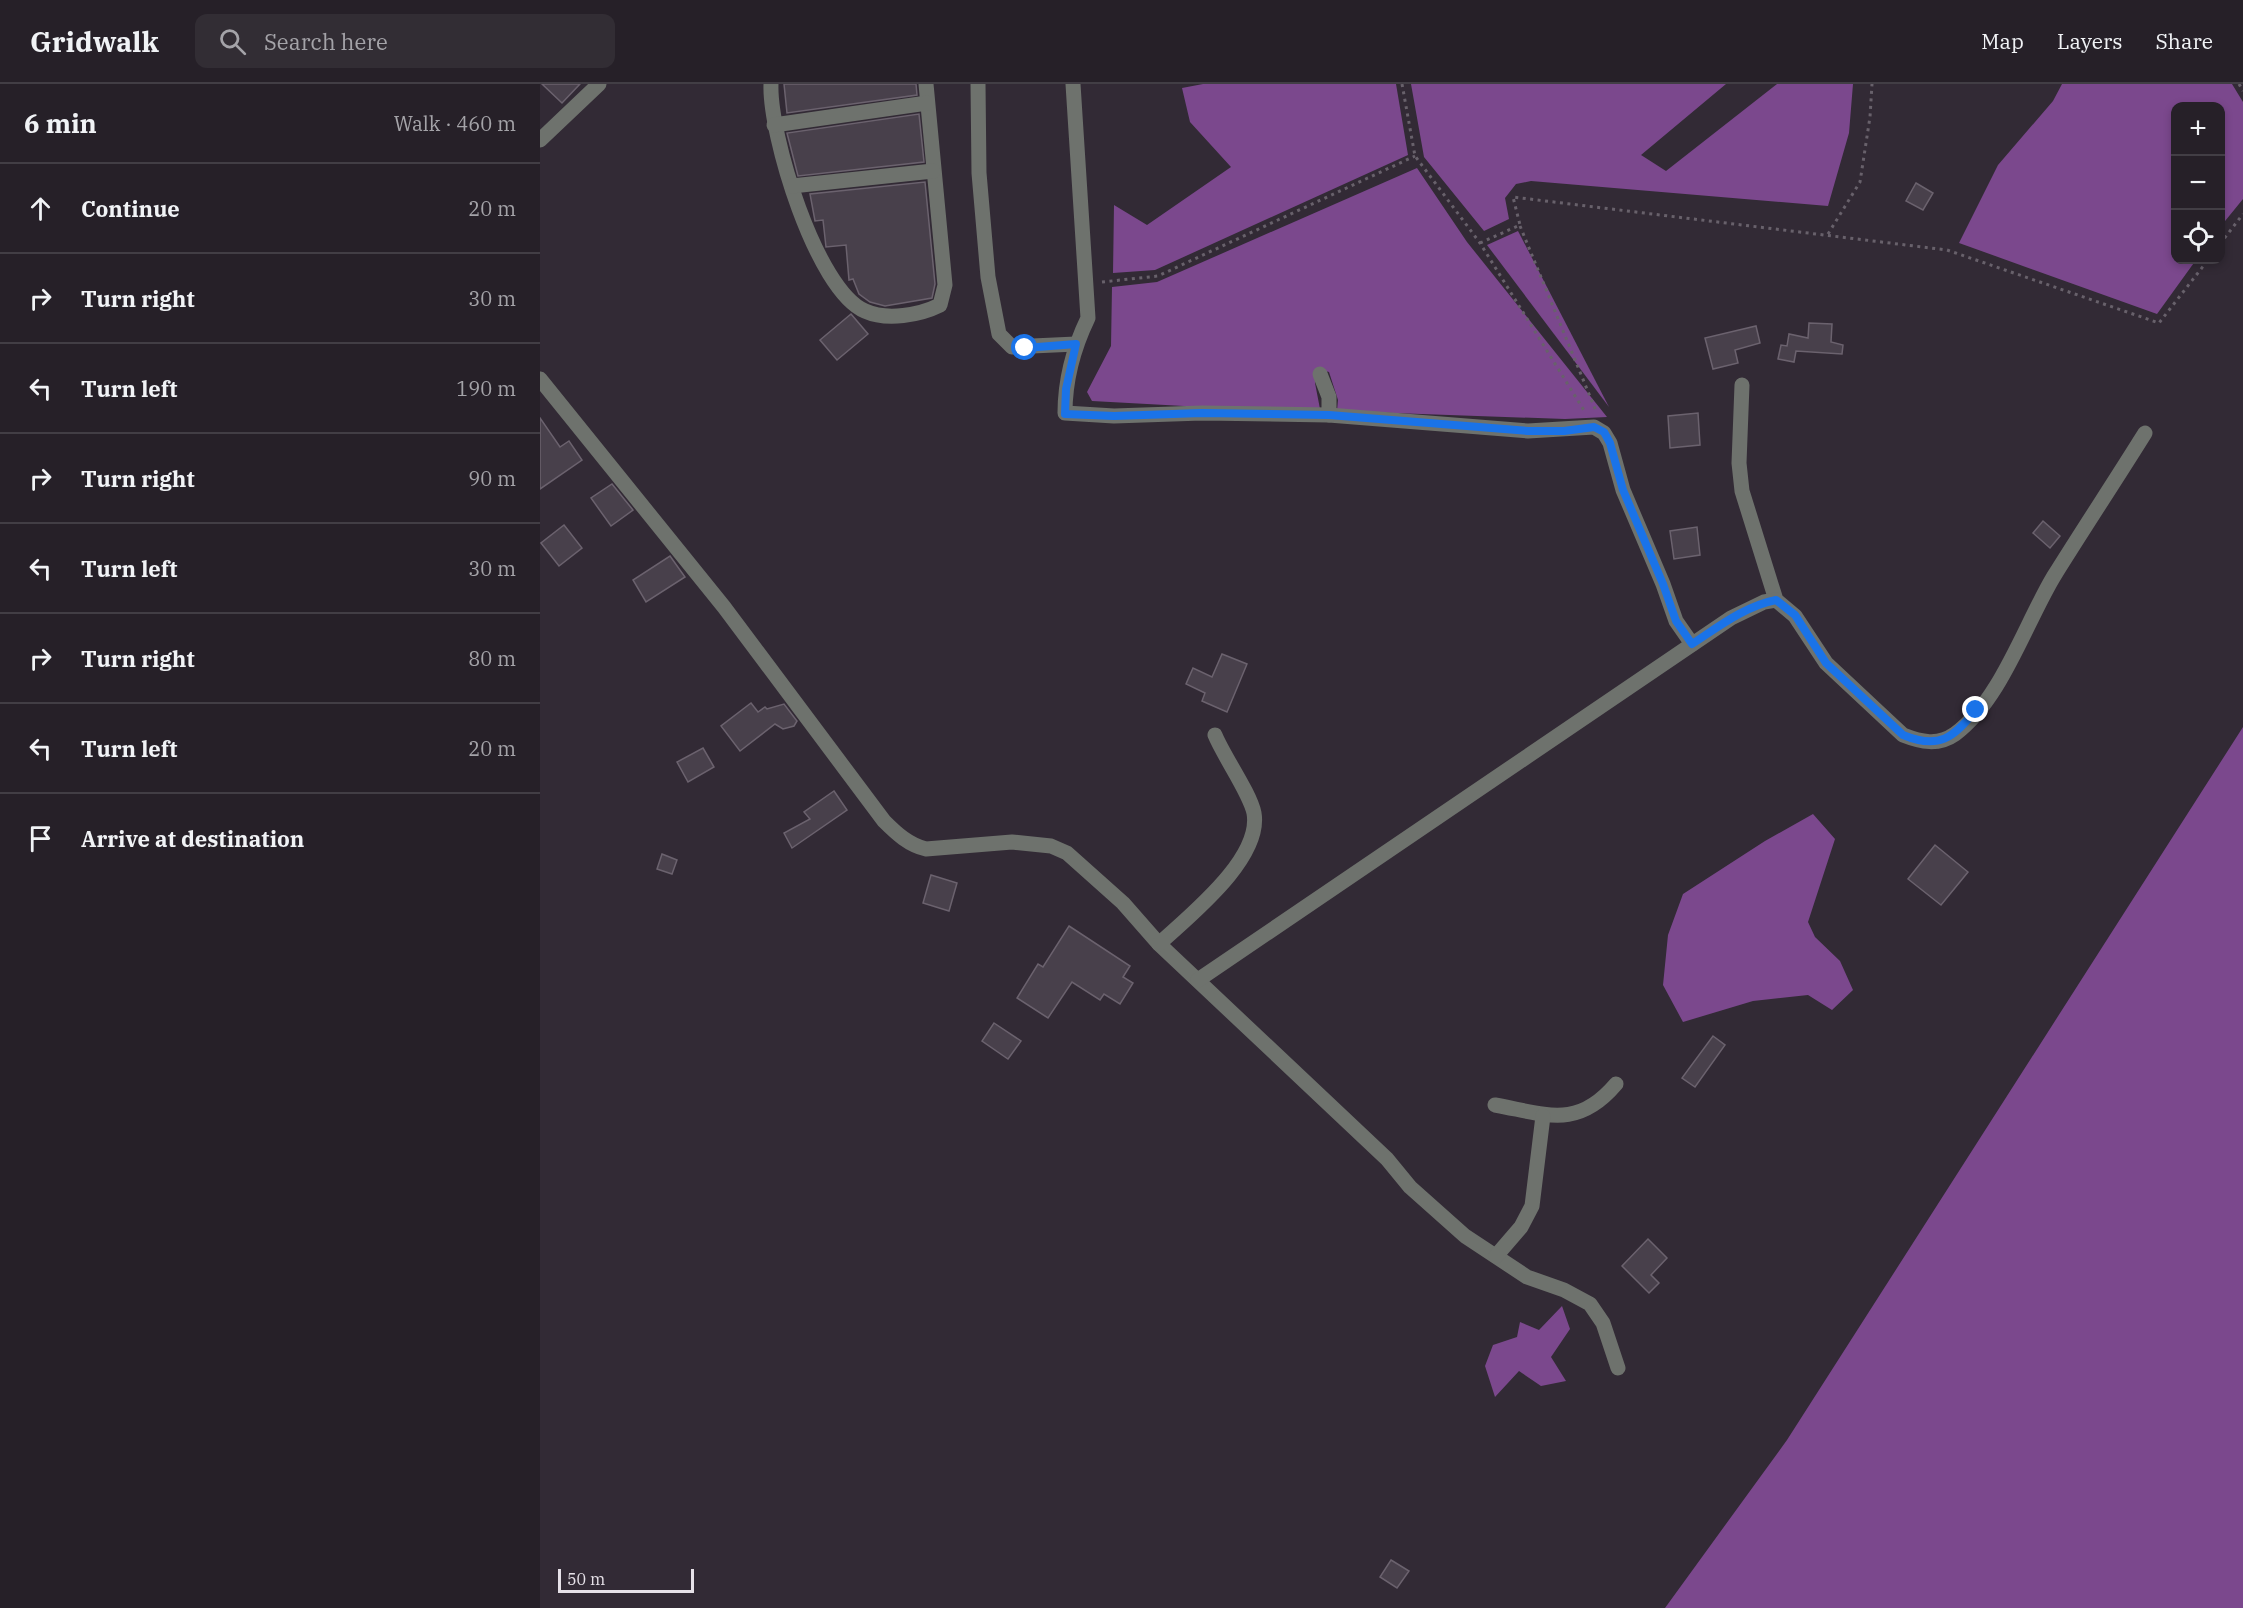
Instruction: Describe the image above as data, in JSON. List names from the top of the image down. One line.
{"scale_bar":"50 m","page":{"header":"Gridwalk","search":"Search here","nav":["Map","Layers","Share"],"heading":["6 min","Walk · 460 m"],"map_buttons":["+","−"],"list":[["Continue","20 m"],["Turn right","30 m"],["Turn left","190 m"],["Turn right","90 m"],["Turn left","30 m"],["Turn right","80 m"],["Turn left","20 m"],"Arrive at destination"],"scale":"50 m"}}
